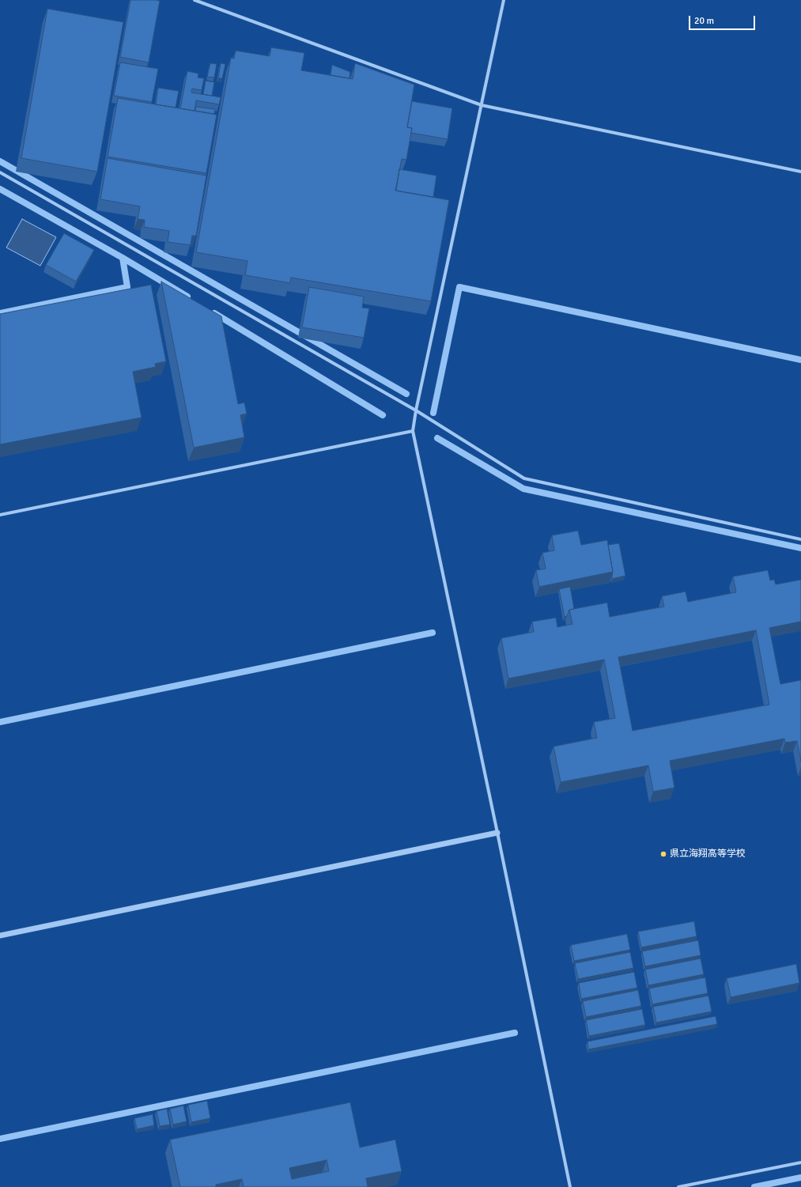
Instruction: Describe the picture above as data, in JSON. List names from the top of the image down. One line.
{"places":["県立海翔高等学校"],"scale_bar":"20 m"}
